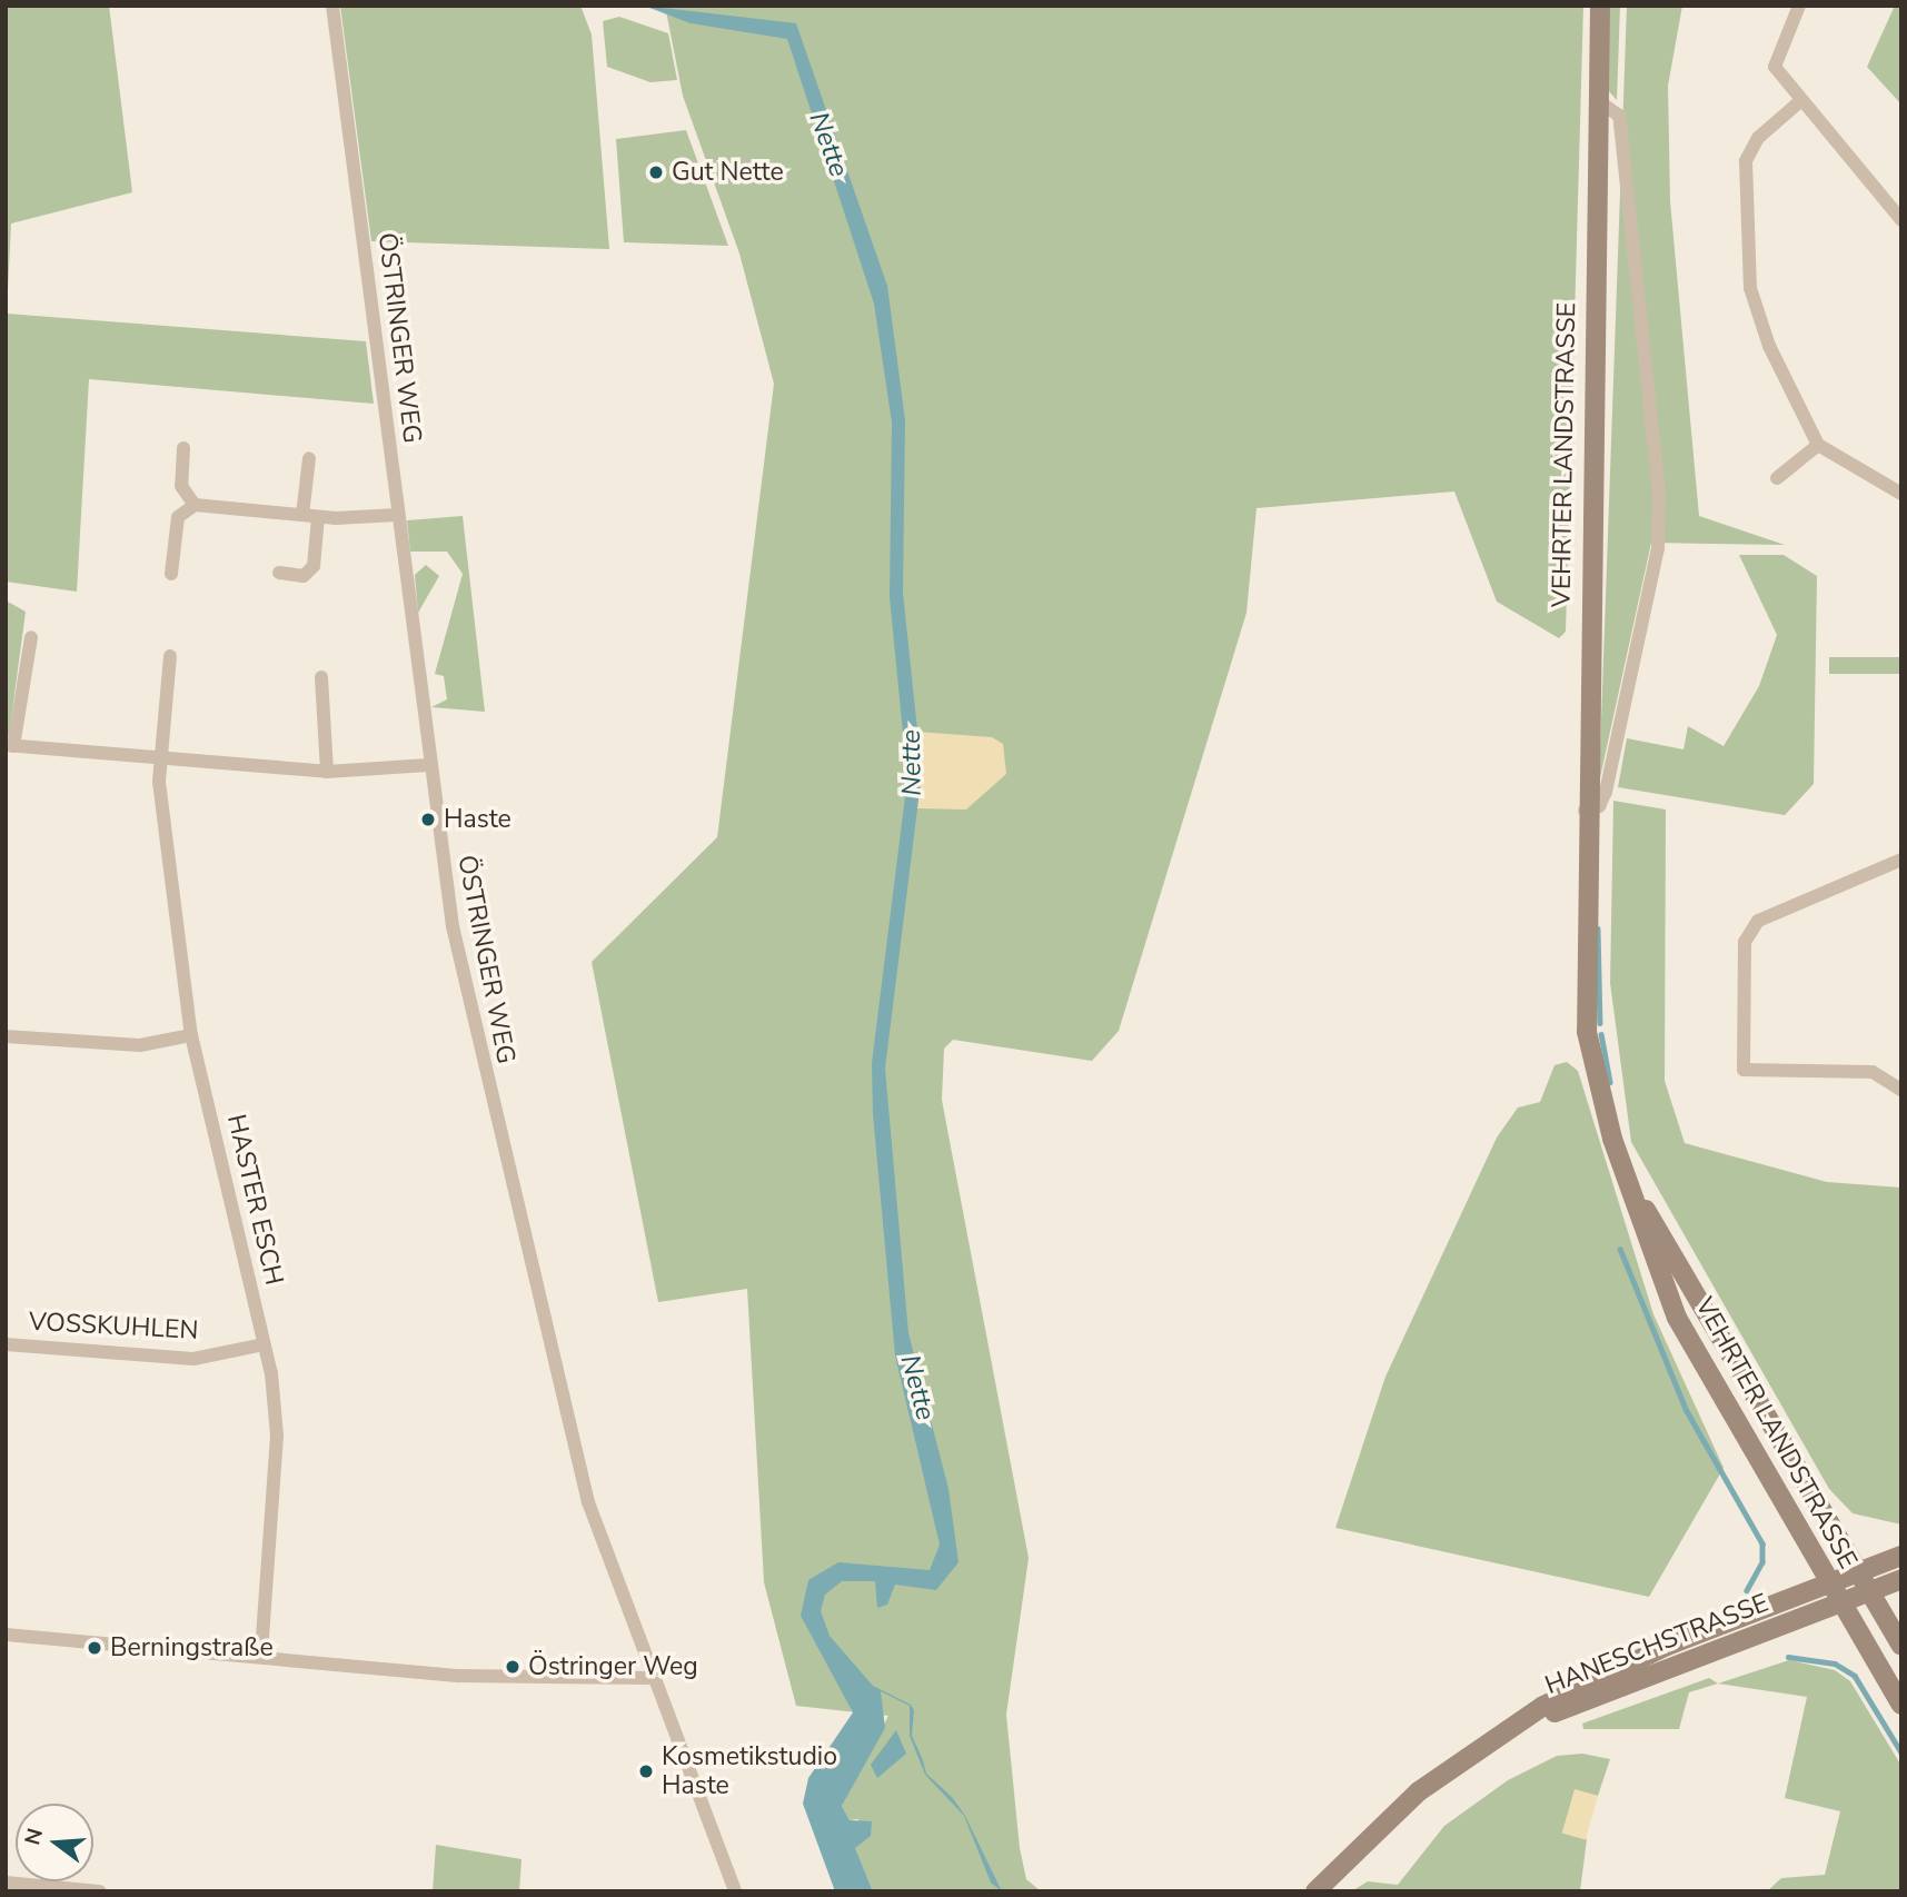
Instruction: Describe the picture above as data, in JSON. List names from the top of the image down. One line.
{"streets":{"main road":["VEHRTER LANDSTRASSE","HANESCHSTRASSE"],"street":["ÖSTRINGER WEG","HASTER ESCH","VOSSKUHLEN"]},"crossings":[["VEHRTER LANDSTRASSE","HANESCHSTRASSE"],["HASTER ESCH","VOSSKUHLEN"]],"water":["Nette"],"places":["Gut Nette","Haste","Berningstraße","Östringer Weg","Kosmetikstudio Haste"],"north":"left"}
